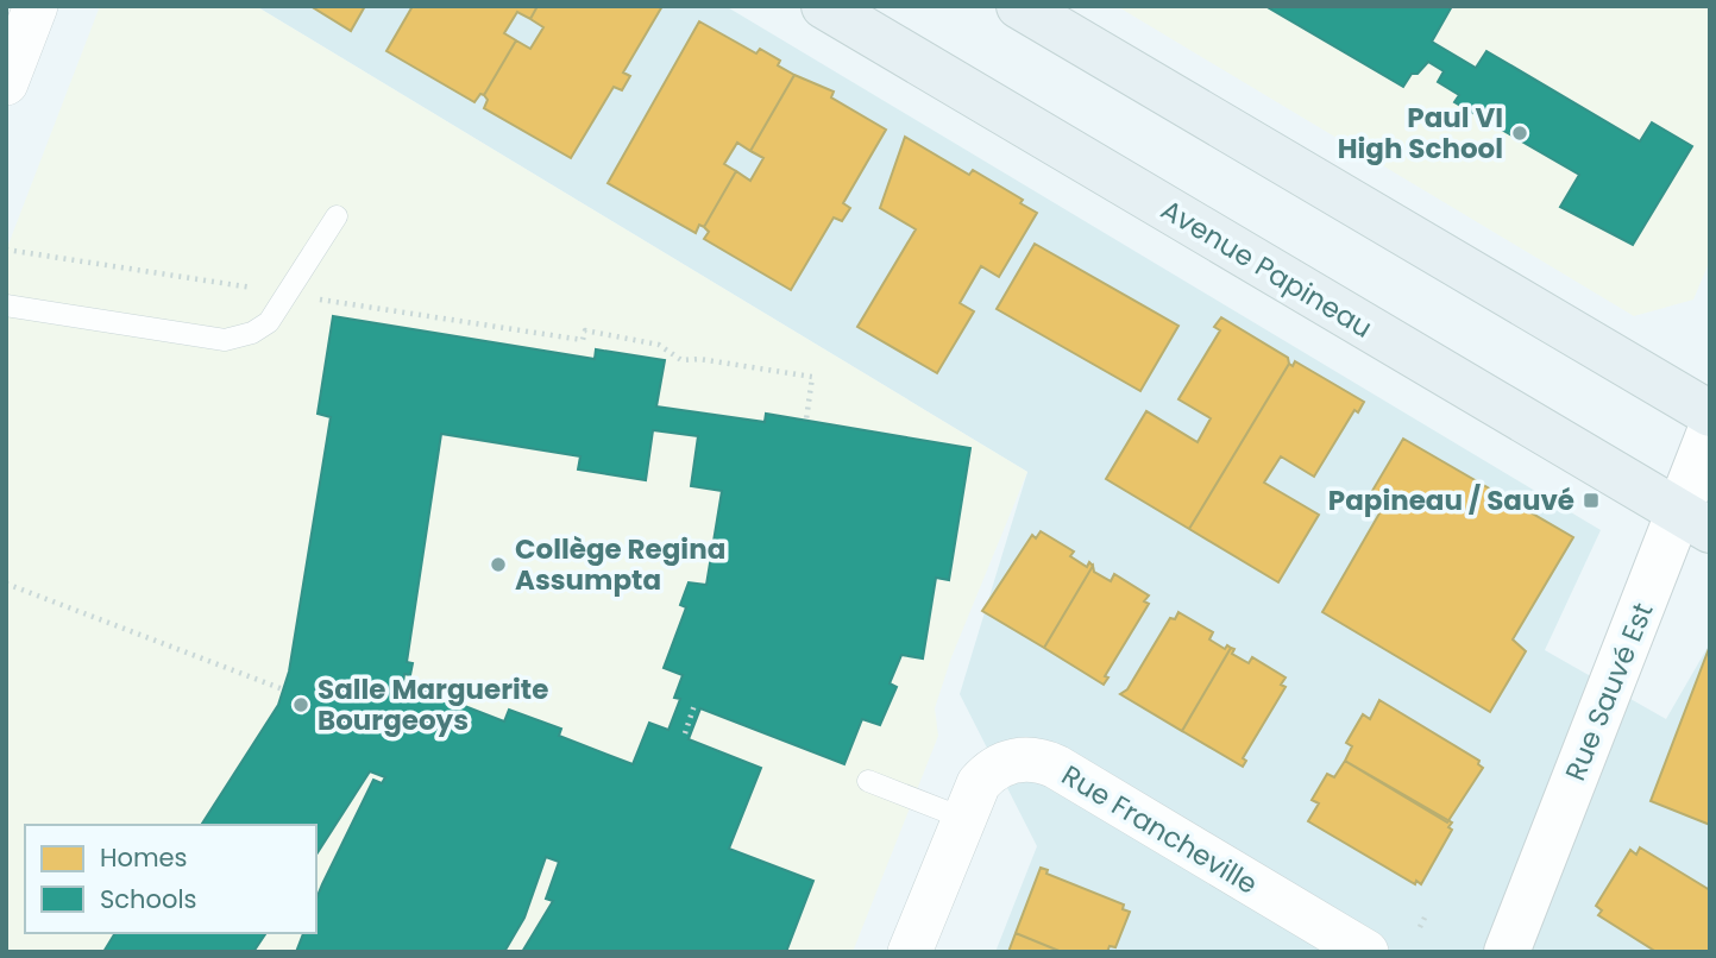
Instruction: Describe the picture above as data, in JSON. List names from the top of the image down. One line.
{"streets":{"main road":["Avenue Papineau","Rue Sauvé Est"],"street":["Rue Francheville"]},"crossings":[["Avenue Papineau","Rue Sauvé Est"]],"places":{"other":["Paul VI High School","Collège Regina Assumpta","Salle Marguerite Bourgeoys"],"transit":["Papineau / Sauvé"]},"legend":["Homes","Schools"]}
